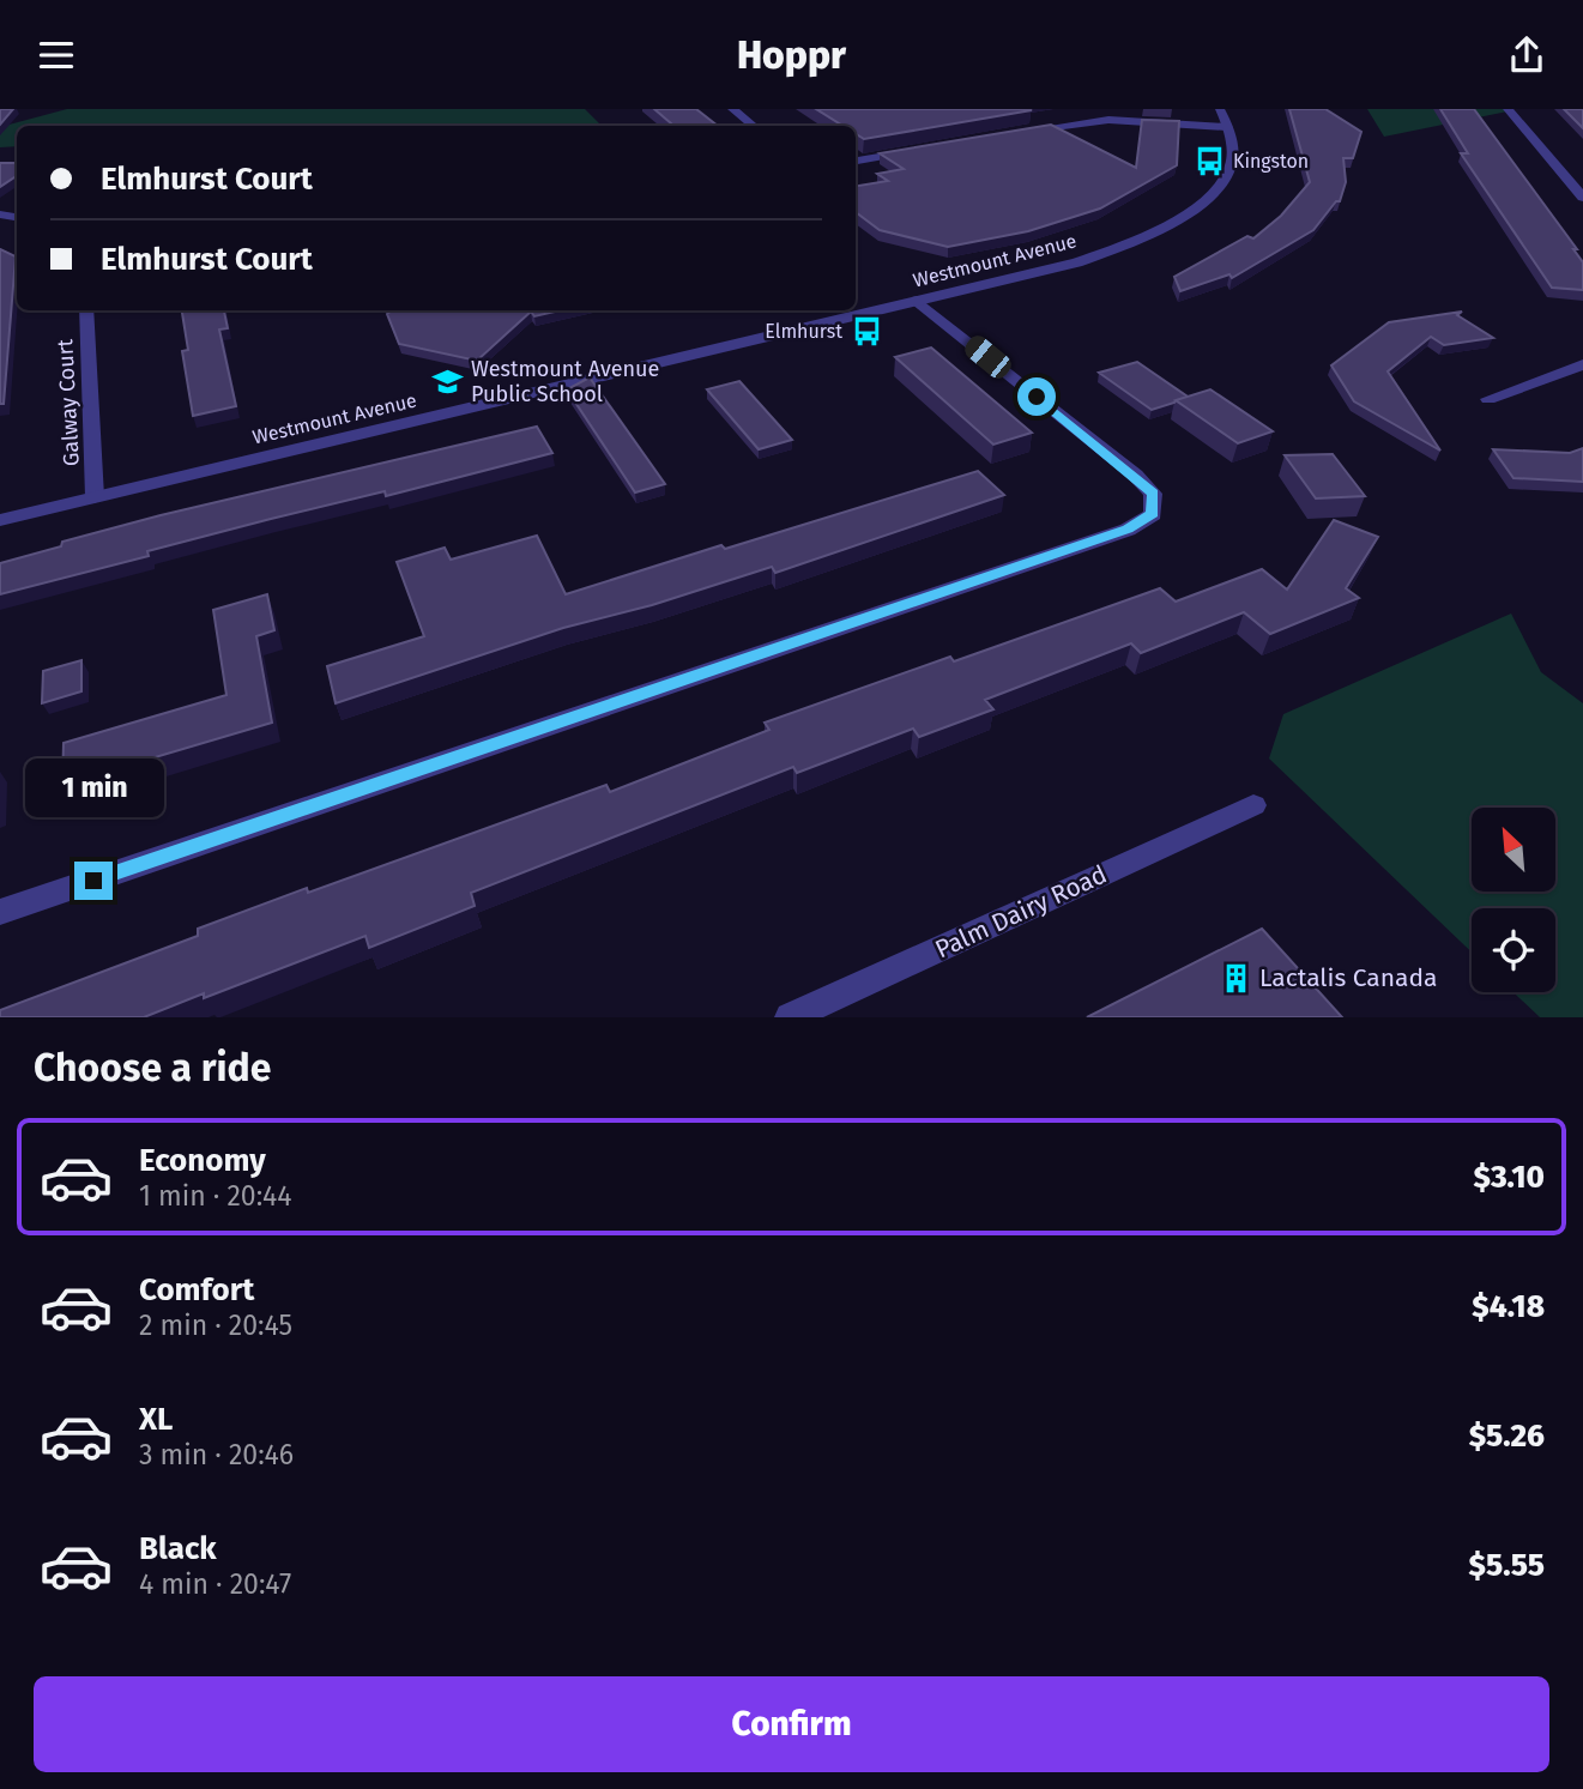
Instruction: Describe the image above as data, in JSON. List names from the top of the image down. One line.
{"streets":{"street":["Westmount Avenue","Galway Court","Palm Dairy Road"]},"crossings":[["Westmount Avenue","Galway Court"]],"places":{"bus stop":["Kingston","Elmhurst"],"school or university":["Westmount Avenue Public School"],"building":["Lactalis Canada"]},"north":"top left","page":{"header":"Hoppr","banner":["Elmhurst Court","Elmhurst Court"],"bubble":"1 min","heading":"Choose a ride","list":[{"name":"Economy","note":"1 min · 20:44","value":"$3.10"},{"name":"Comfort","note":"2 min · 20:45","value":"$4.18"},{"name":"XL","note":"3 min · 20:46","value":"$5.26"},{"name":"Black","note":"4 min · 20:47","value":"$5.55"}],"buttons":"Confirm"}}
